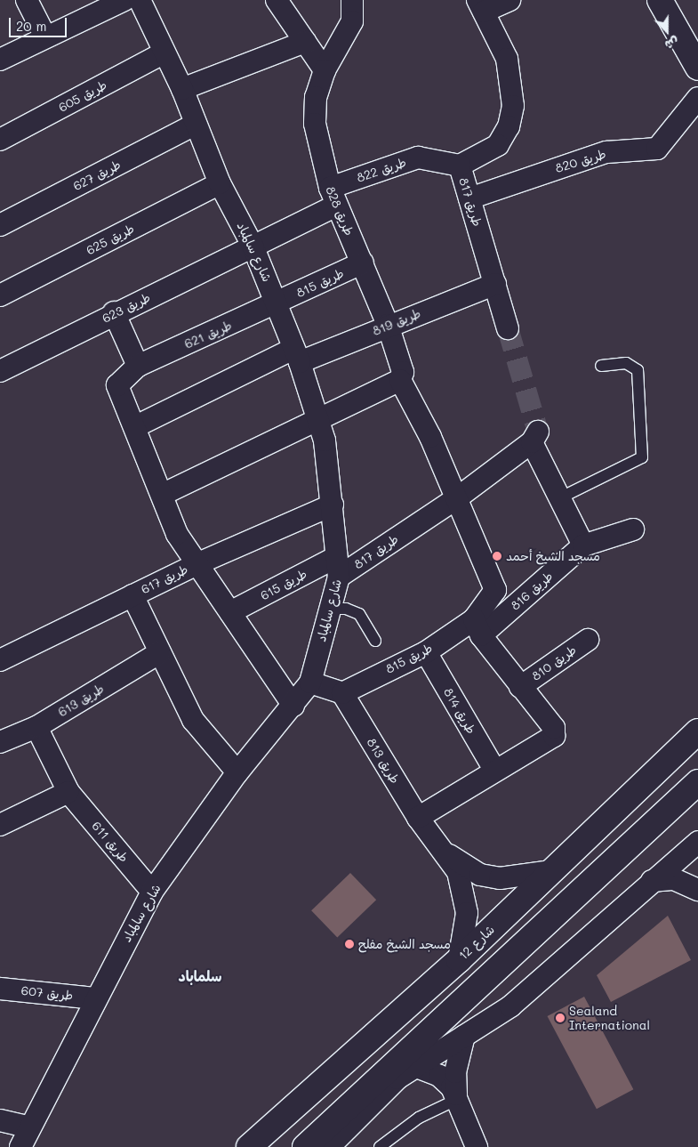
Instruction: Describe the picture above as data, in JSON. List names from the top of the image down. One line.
{"streets":{"street":["طريق 605","طريق 820","طريق 822","طريق 627","طريق 817","طريق 828","طريق 625","شارع سالمباد","طريق 815","طريق 623","طريق 819","طريق 621","طريق 617","طريق 615","طريق 816","طريق 810","طريق 613","طريق 814","طريق 813","طريق 611","شارع 12","طريق 607"]},"crossings":[["طريق 605","شارع سالمباد"],["طريق 820","طريق 817"],["طريق 822","طريق 817"],["طريق 822","طريق 828"],["طريق 627","شارع سالمباد"],["طريق 817","شارع سالمباد"],["طريق 817","طريق 819"],["طريق 817","طريق 615"],["طريق 828","طريق 815"],["طريق 828","طريق 819"],["طريق 625","شارع سالمباد"],["شارع سالمباد","طريق 815"],["شارع سالمباد","طريق 623"],["شارع سالمباد","طريق 819"],["شارع سالمباد","طريق 621"],["شارع سالمباد","طريق 617"],["شارع سالمباد","طريق 615"],["شارع سالمباد","طريق 611"],["شارع سالمباد","طريق 607"],["طريق 815","طريق 621"],["طريق 815","طريق 816"],["طريق 815","طريق 814"],["طريق 815","طريق 813"],["طريق 819","طريق 621"],["طريق 613","طريق 611"],["طريق 813","شارع 12"]],"districts":["سلماباد"],"places":["مسجد الشيخ أحمد","مسجد الشيخ مفلح","Sealand International"],"scale_bar":"20 m","north":"bottom"}
